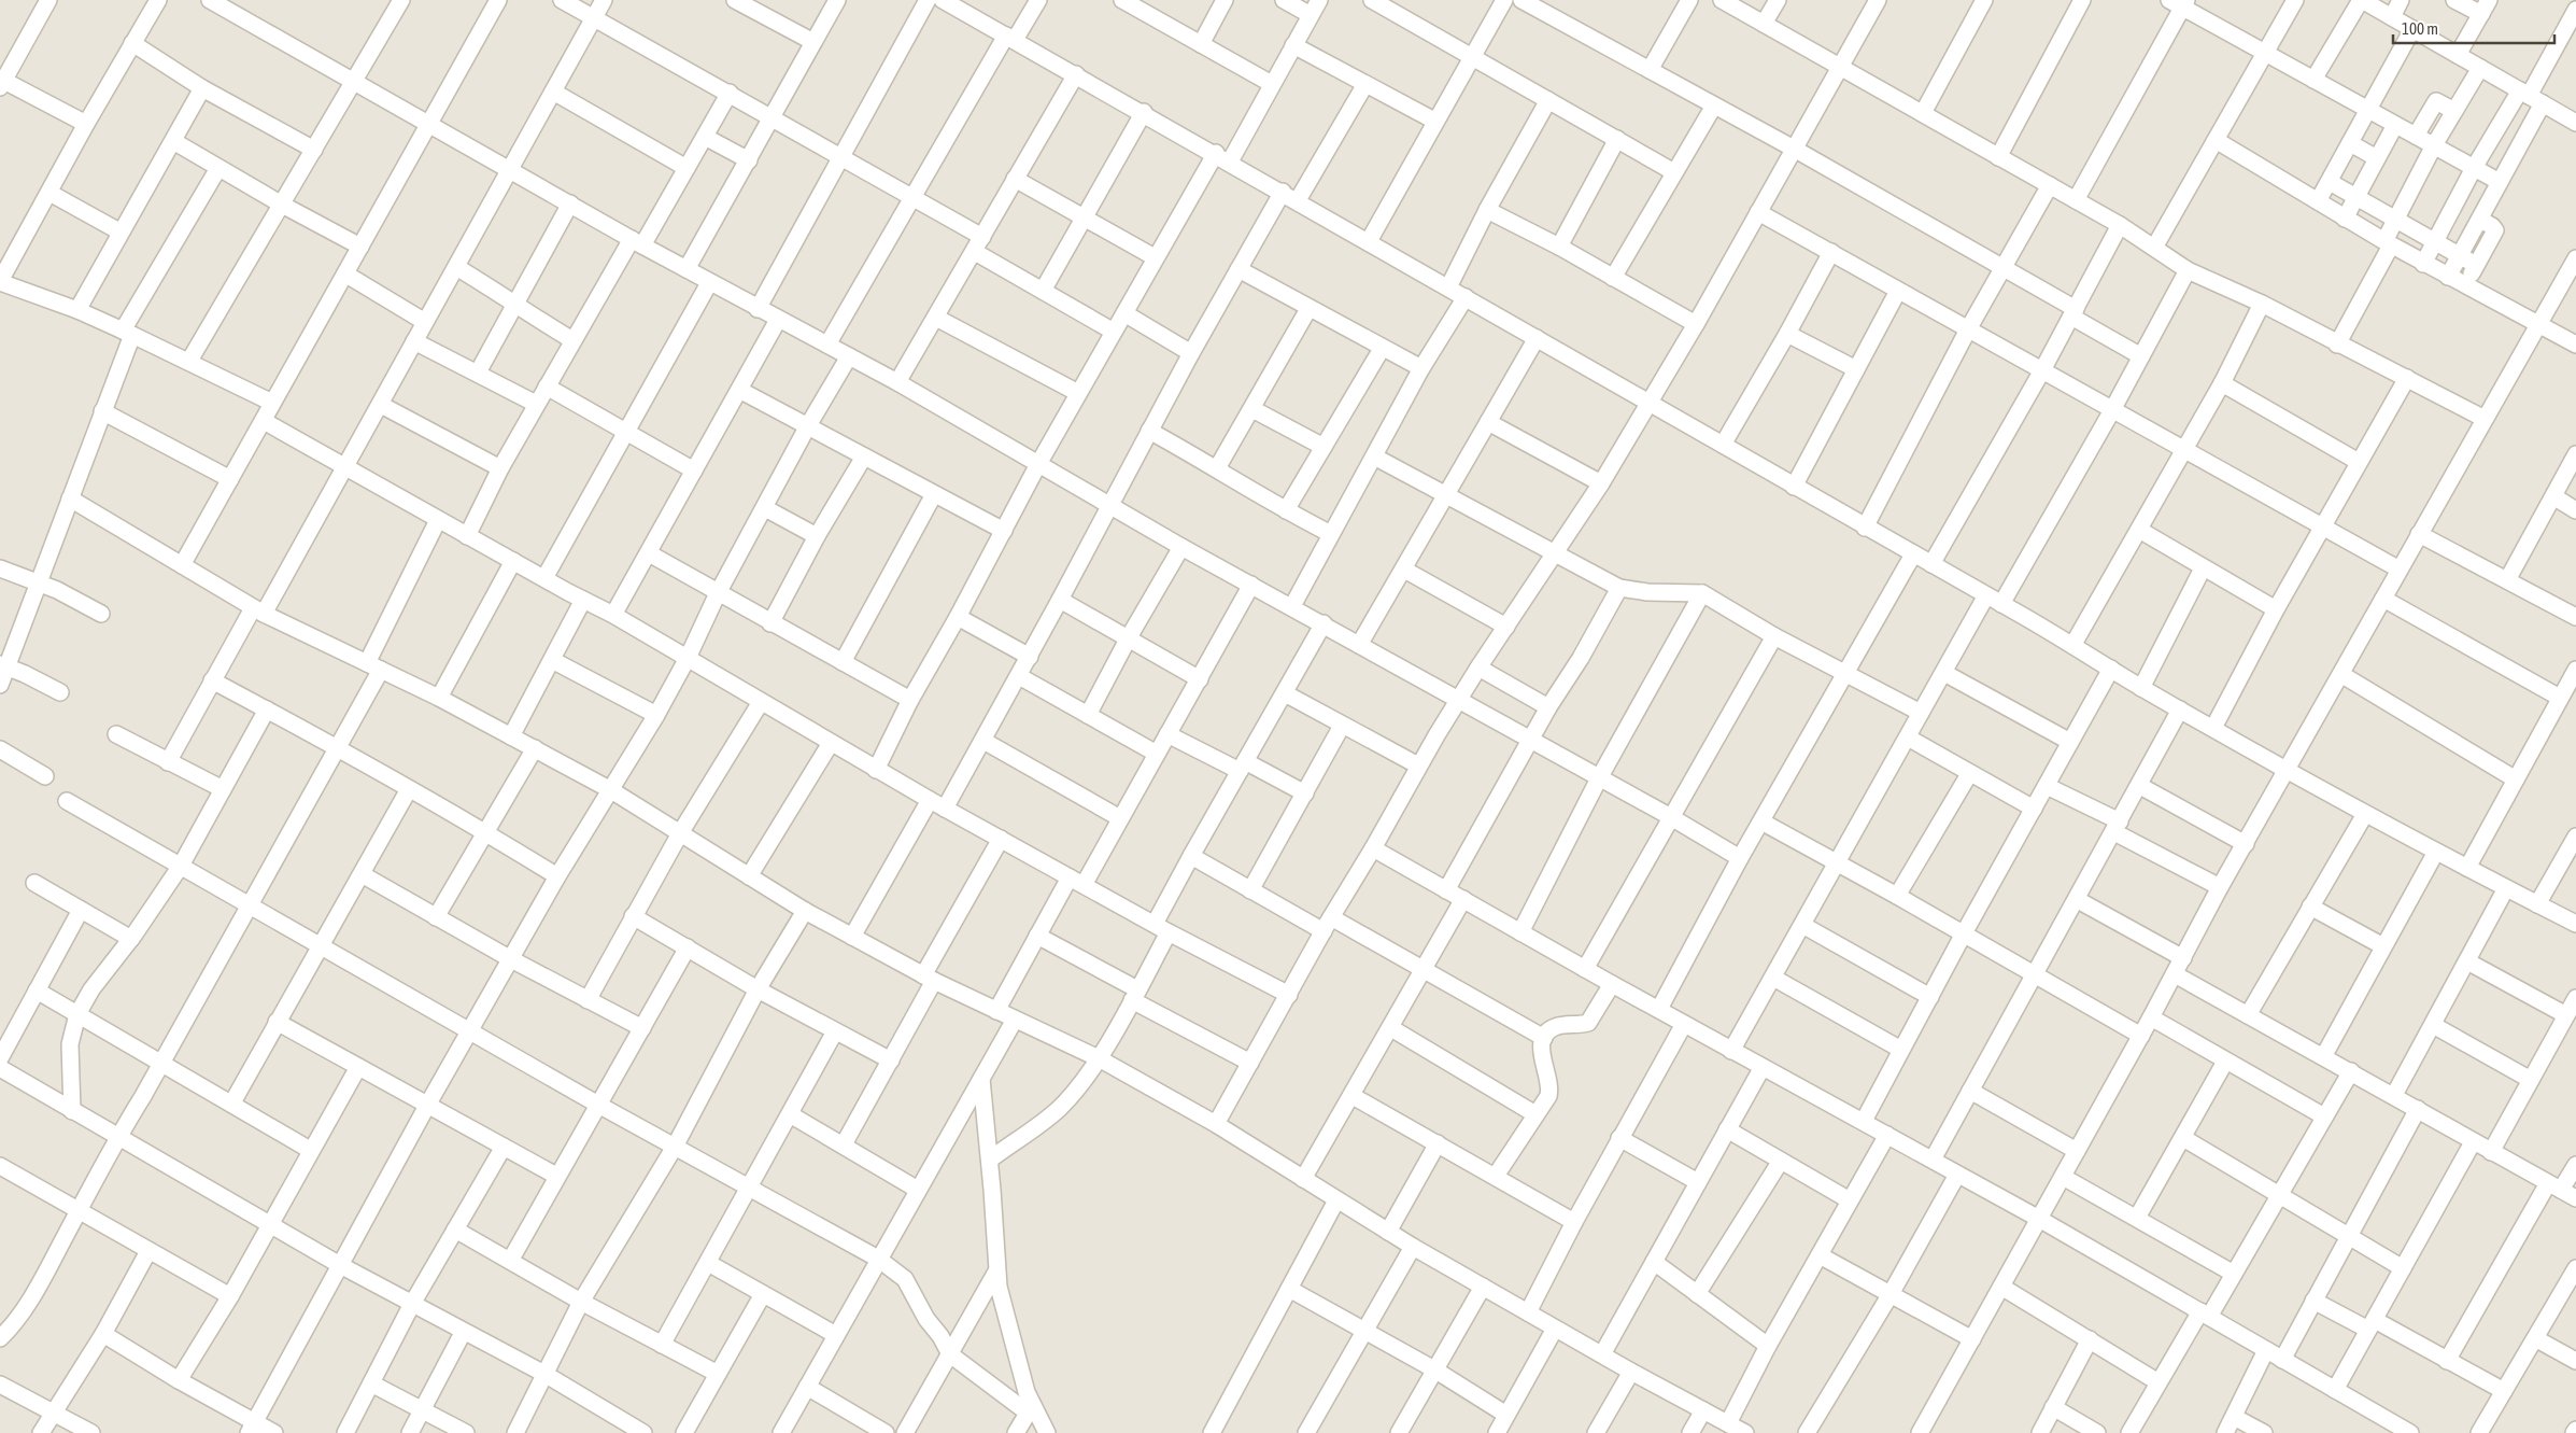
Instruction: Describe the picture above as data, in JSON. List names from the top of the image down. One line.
{"scale_bar":"100 m"}
